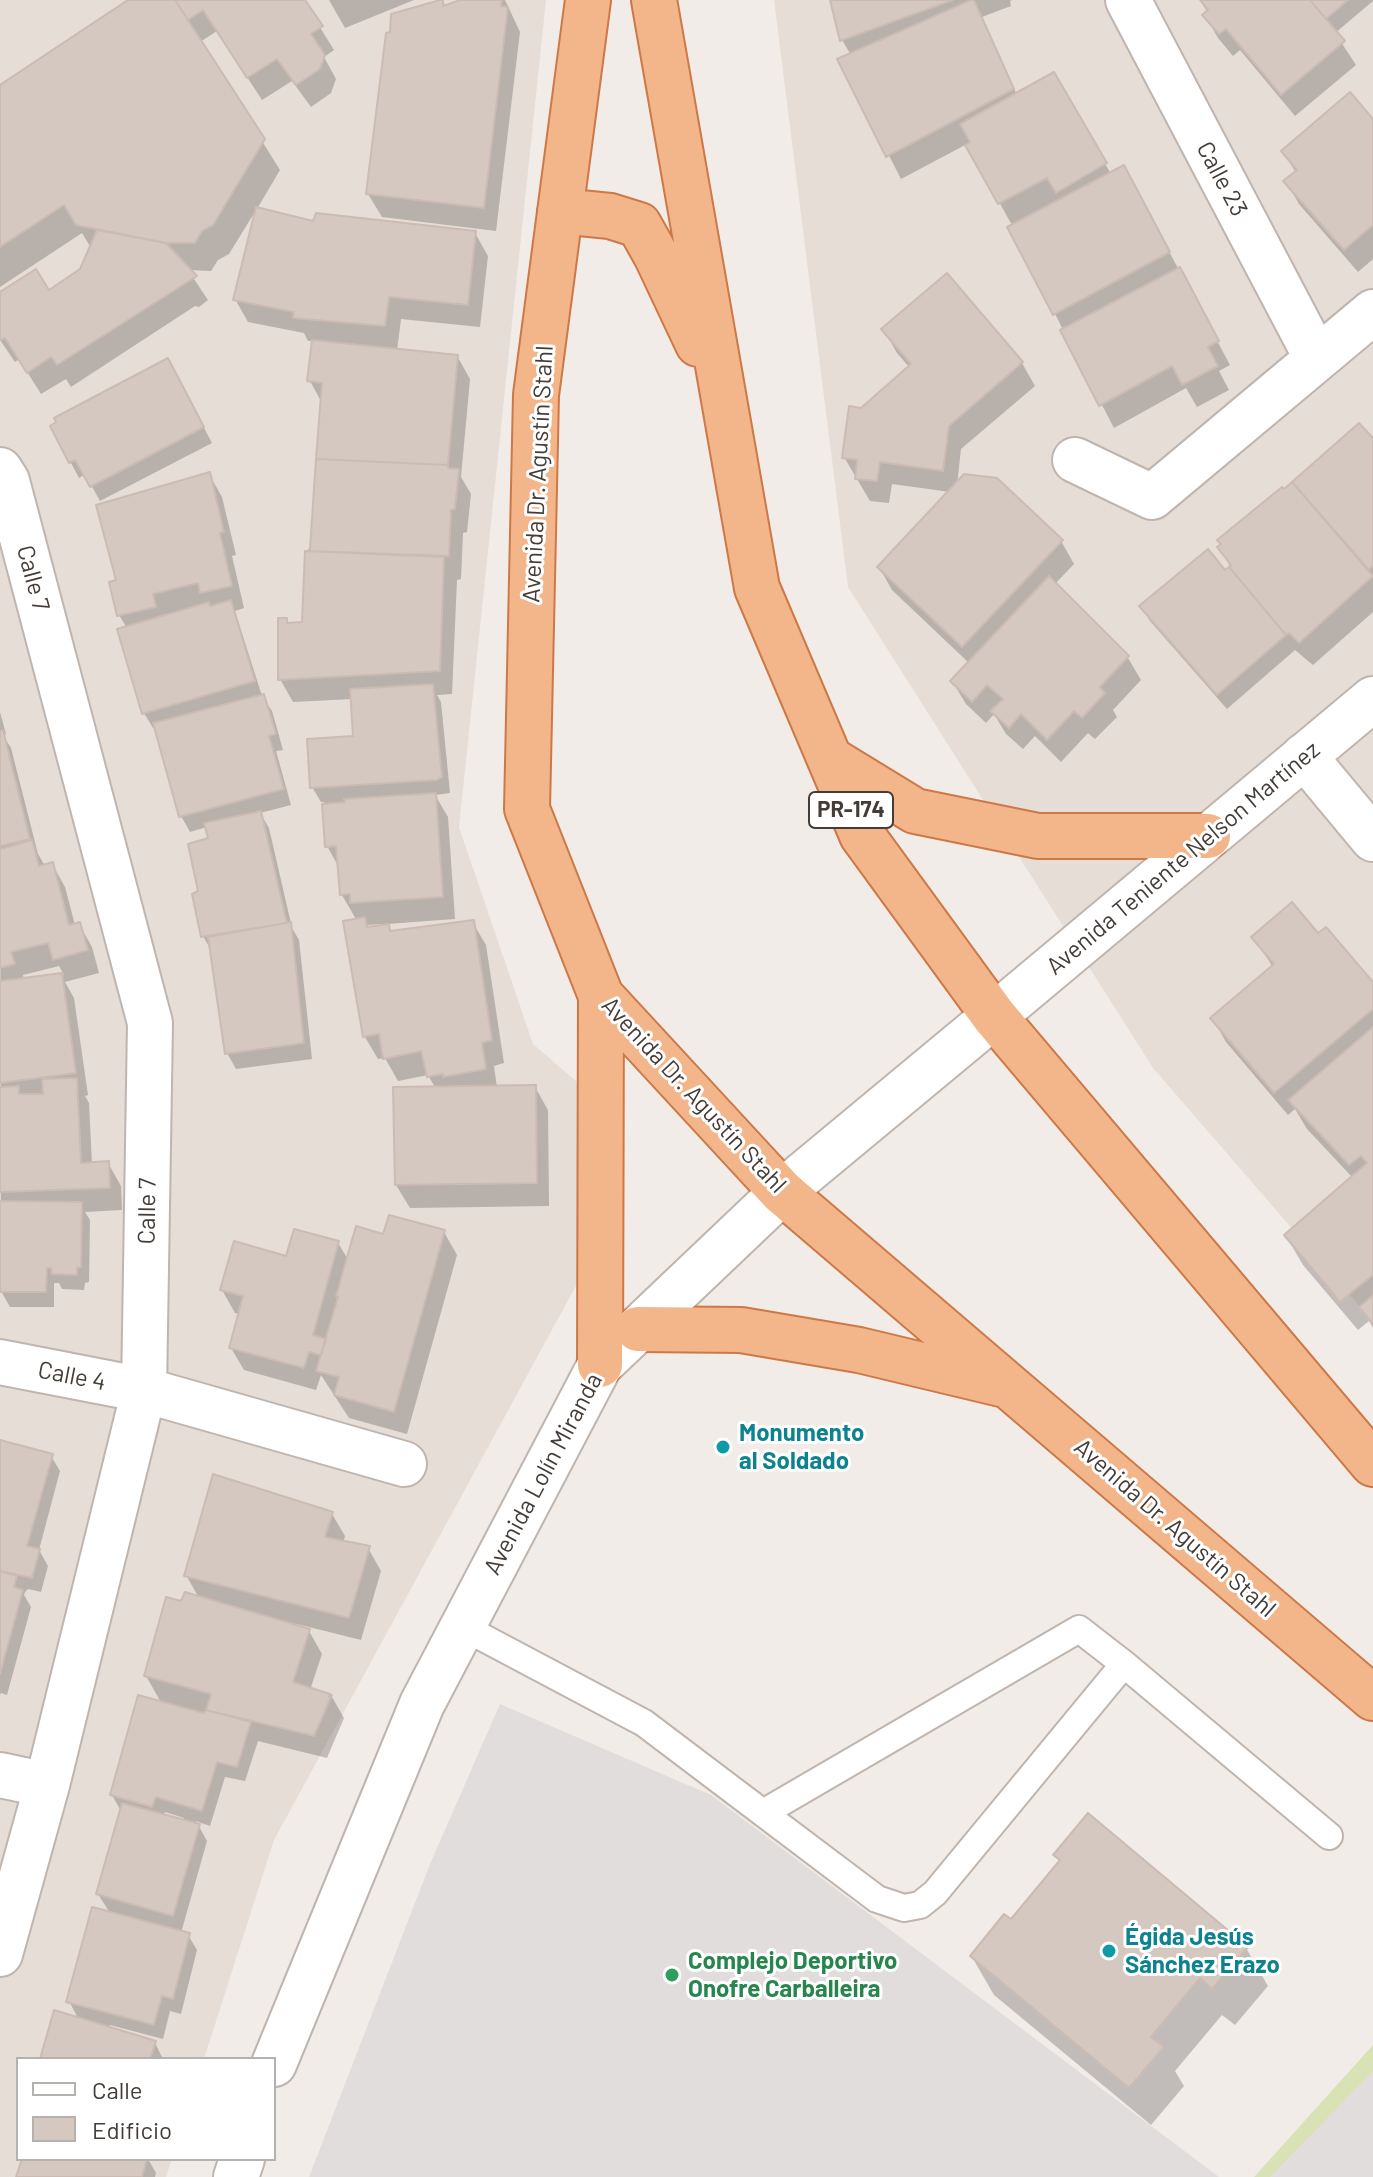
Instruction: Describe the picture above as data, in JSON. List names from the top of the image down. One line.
{"streets":{"highway":["Avenida Dr. Agustín Stahl","PR-174"],"street":["Calle 23","Calle 7","Avenida Teniente Nelson Martínez","Calle 4","Avenida Lolín Miranda"]},"crossings":[["Avenida Dr. Agustín Stahl","Avenida Lolín Miranda"],["Calle 7","Calle 4"],["PR-174","Avenida Teniente Nelson Martínez"],["PR-174","Avenida Lolín Miranda"],["Avenida Teniente Nelson Martínez","Avenida Lolín Miranda"]],"places":["Monumento al Soldado","Égida Jesús Sánchez Erazo","Complejo Deportivo Onofre Carballeira"],"legend":["Calle","Edificio"]}
